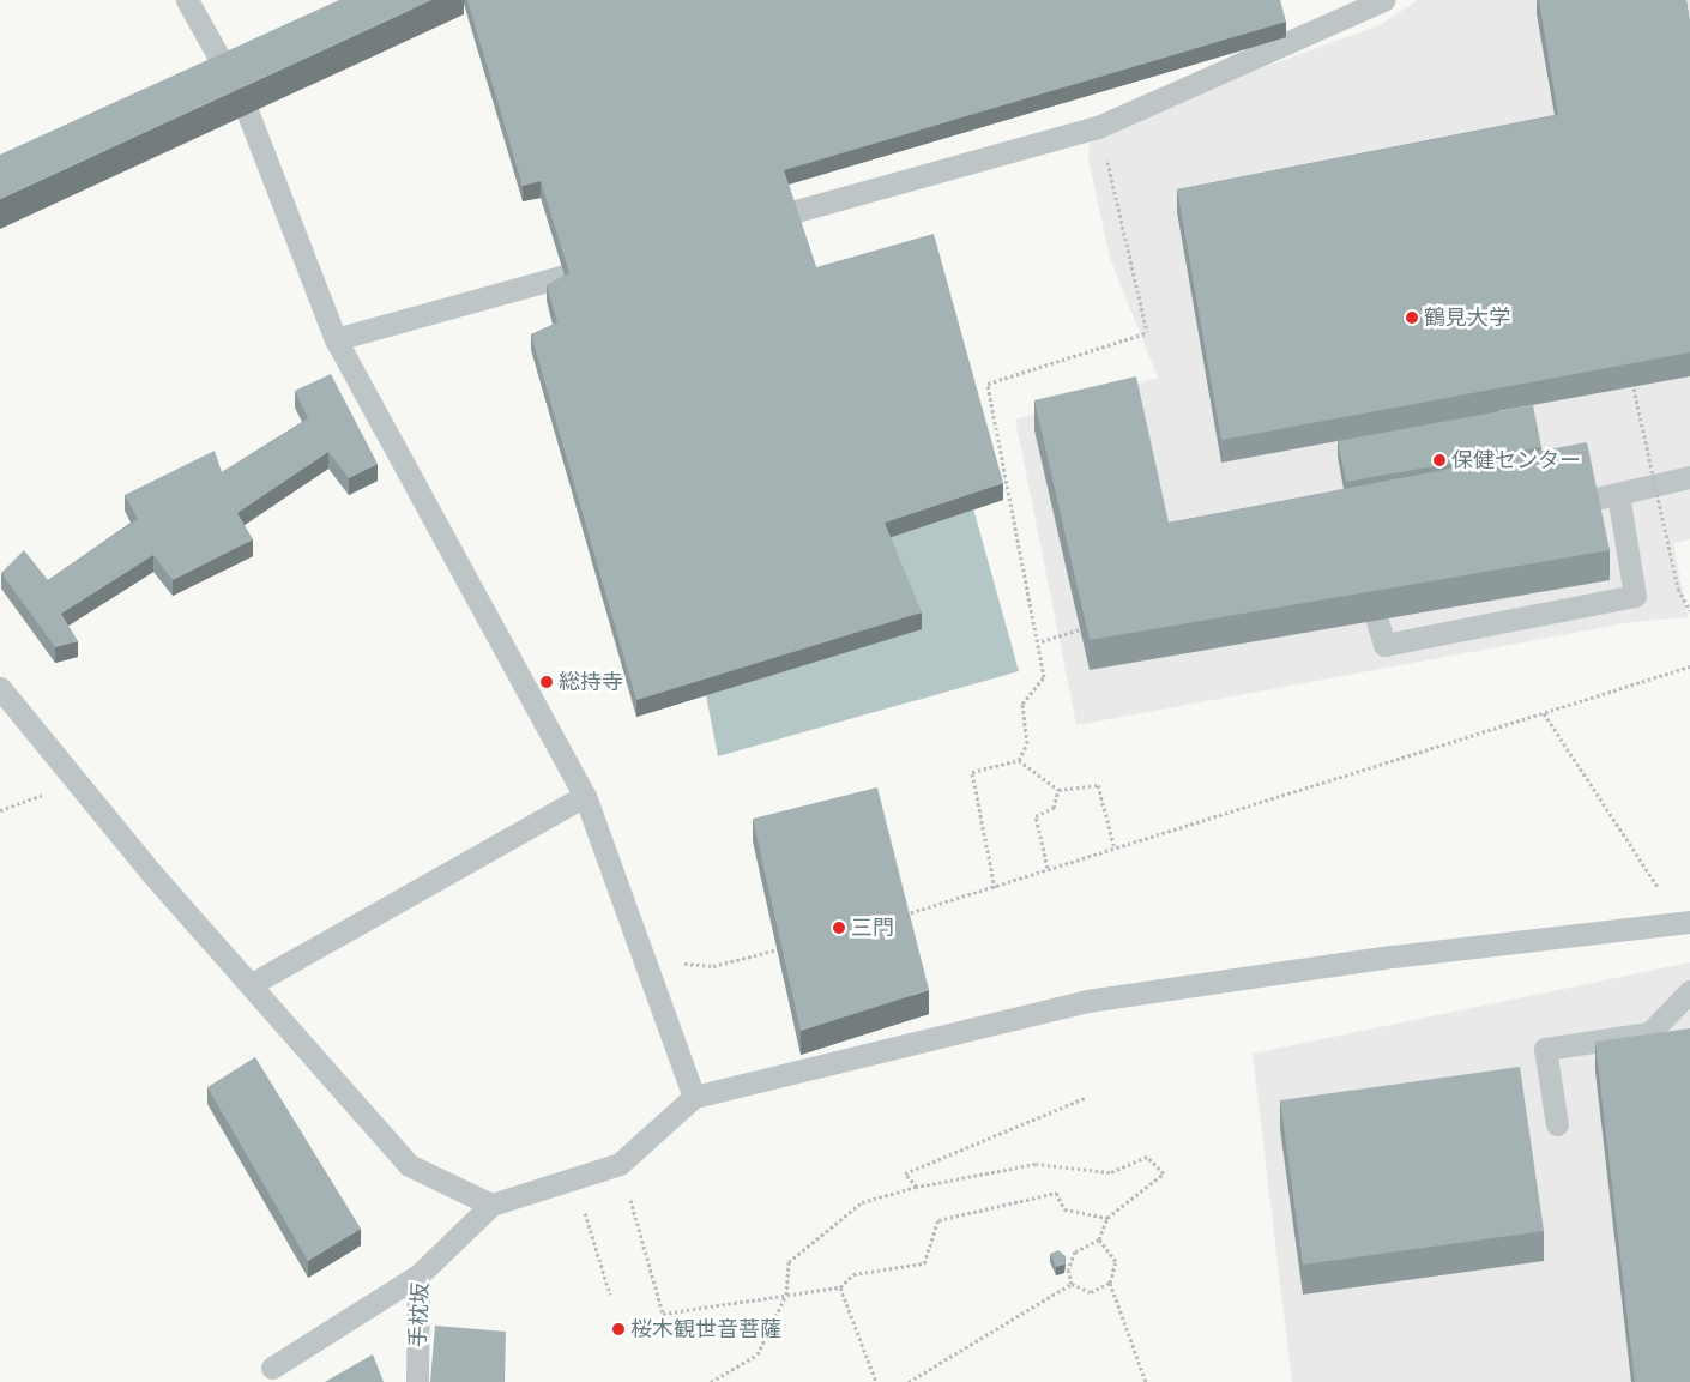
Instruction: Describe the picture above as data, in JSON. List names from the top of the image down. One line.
{"streets":{"lane":["手枕坂"]},"places":["鶴見大学","保健センター","総持寺","三門","桜木観世音菩薩"]}
